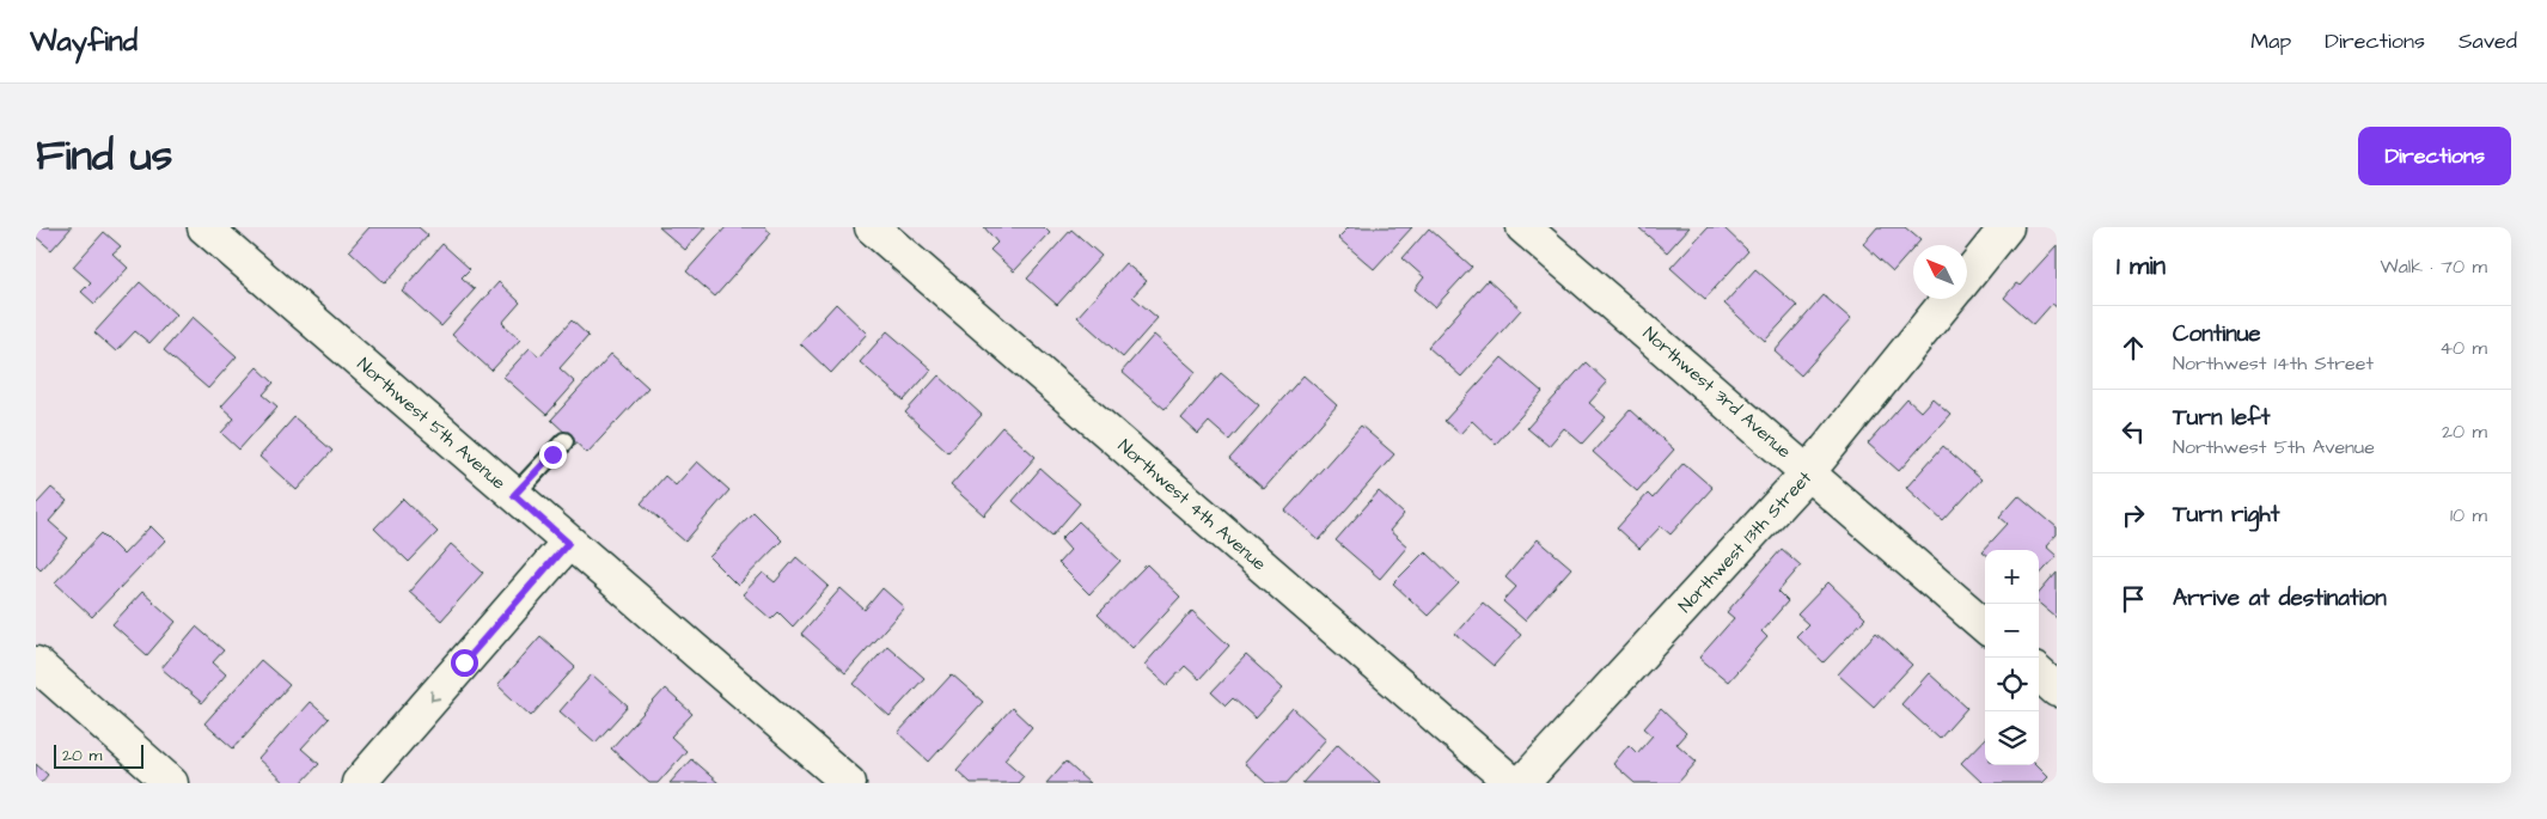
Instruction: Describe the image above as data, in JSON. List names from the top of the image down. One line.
{"streets":{"street":["Northwest 3rd Avenue","Northwest 5th Avenue","Northwest 4th Avenue","Northwest 13th Street"]},"crossings":[["Northwest 3rd Avenue","Northwest 13th Street"]],"scale_bar":"20 m","north":"top left","page":{"header":"Wayfind","nav":["Map","Directions","Saved"],"title":"Find us","buttons":"Directions","heading":["1 min","Walk · 70 m"],"list":[["Continue","Northwest 14th Street","40 m"],["Turn left","Northwest 5th Avenue","20 m"],["Turn right","10 m"],"Arrive at destination"],"map_buttons":["+","−"],"scale":"20 m"}}
